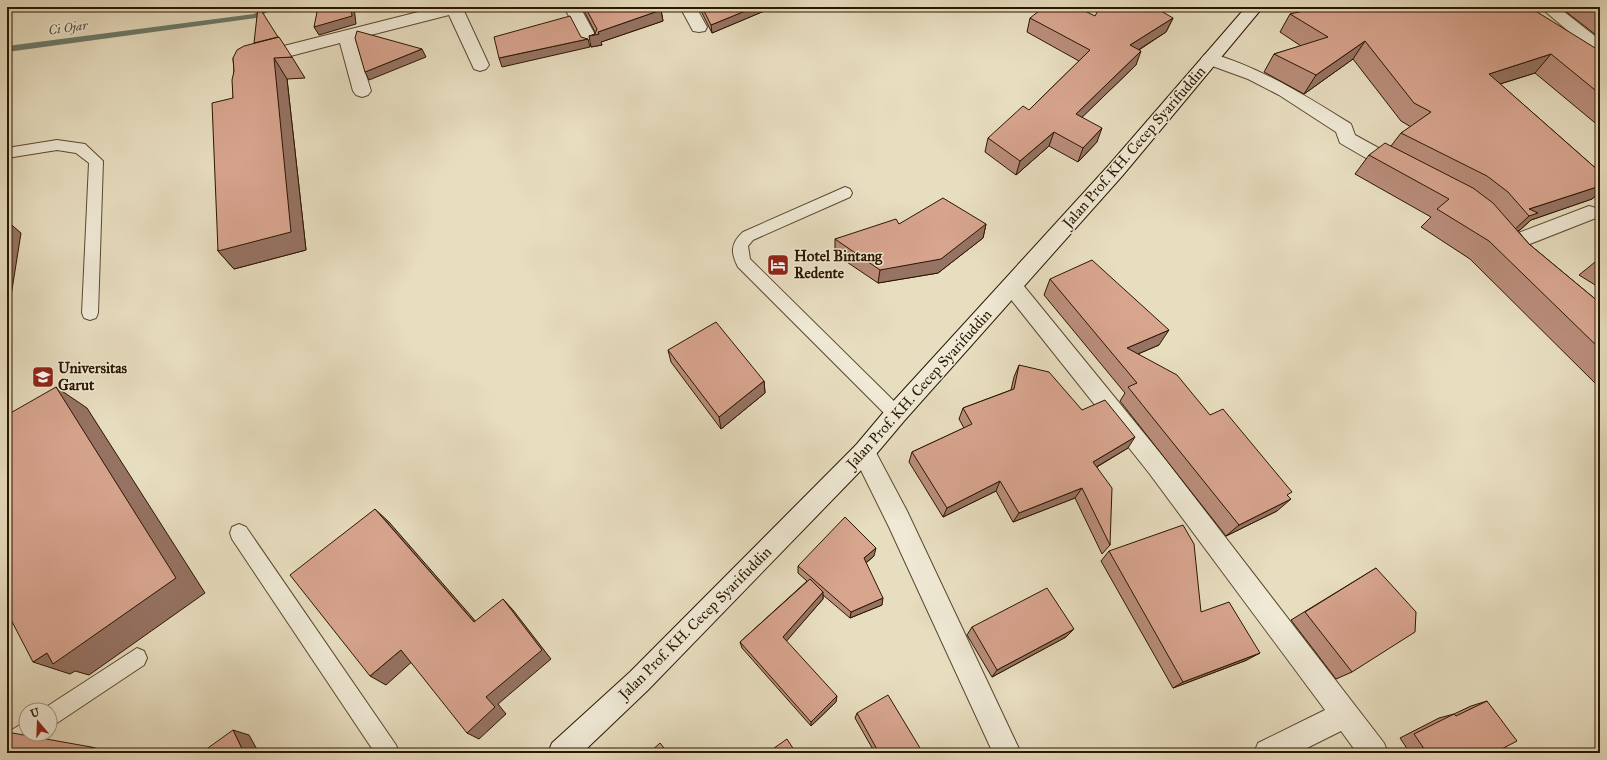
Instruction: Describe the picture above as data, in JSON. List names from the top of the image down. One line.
{"streets":{"street":["Jalan Prof. KH. Cecep Syarifuddin"]},"water":["Ci Ojar"],"places":{"hotel":["Hotel Bintang Redente"],"school or university":["Universitas Garut"]},"north":"top"}
